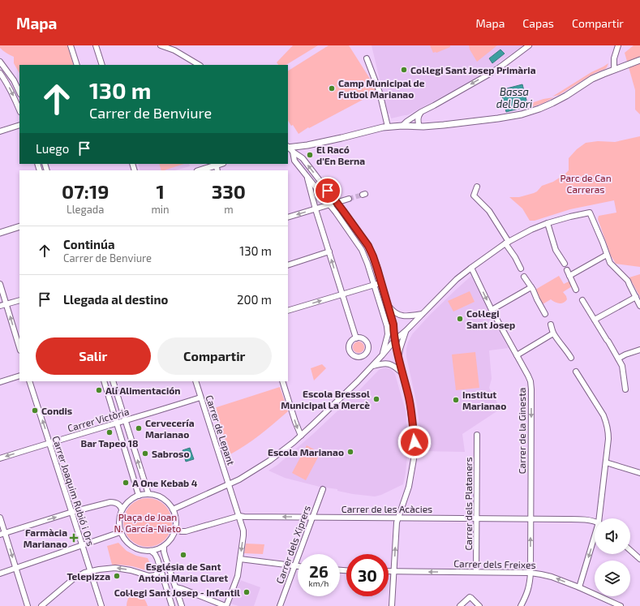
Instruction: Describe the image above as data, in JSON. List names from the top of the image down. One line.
{"streets":{"street":["Carrer Victòria","Carrer de Lepant","Carrer de la Ginesta","Carrer Joaquim Rubió i Ors","Carrer dels Plataners","Carrer de les Acàcies","Carrer dels Xiprers","Carrer dels Freixes"]},"crossings":[["Carrer Victòria","Carrer de Lepant"],["Carrer Victòria","Carrer Joaquim Rubió i Ors"],["Carrer de Lepant","Carrer de les Acàcies"],["Carrer de la Ginesta","Carrer de les Acàcies"],["Carrer de la Ginesta","Carrer dels Freixes"],["Carrer dels Plataners","Carrer de les Acàcies"],["Carrer dels Plataners","Carrer dels Freixes"],["Carrer de les Acàcies","Carrer dels Xiprers"]],"one_way":["Carrer dels Freixes"],"water":["Bassa del Bori"],"parks":["Parc de Can Carreras","Plaça de Joan N. García-Nieto"],"places":{"other":["Col·legi Sant Josep Primària","Camp Municipal de Futbol Marianao","El Racó d'En Berna","Col·legi Sant Josep","Alí Alimentación","Escola Bressol Municipal La Mercè","Institut Marianao","Condis","Cervecería Marianao","Bar Tapeo 18","Escola Marianao","Sabroso","A One Kebab 4","Església de Sant Antoni Maria Claret","Telepizza","Col·legi Sant Josep - Infantil"],"health":["Farmàcia Marianao"]},"page":{"header":"Mapa","nav":["Mapa","Capas","Compartir"],"turn":["130 m","Carrer de Benviure"],"then":"Luego","eta":["07:19","Llegada","1","min","330","m"],"list":[{"name":"Continúa","note":"Carrer de Benviure","value":"130 m"},{"name":"Llegada al destino","value":"200 m"}],"buttons":["Salir","Compartir"],"speed":"26 km/h","limit":"30"}}
